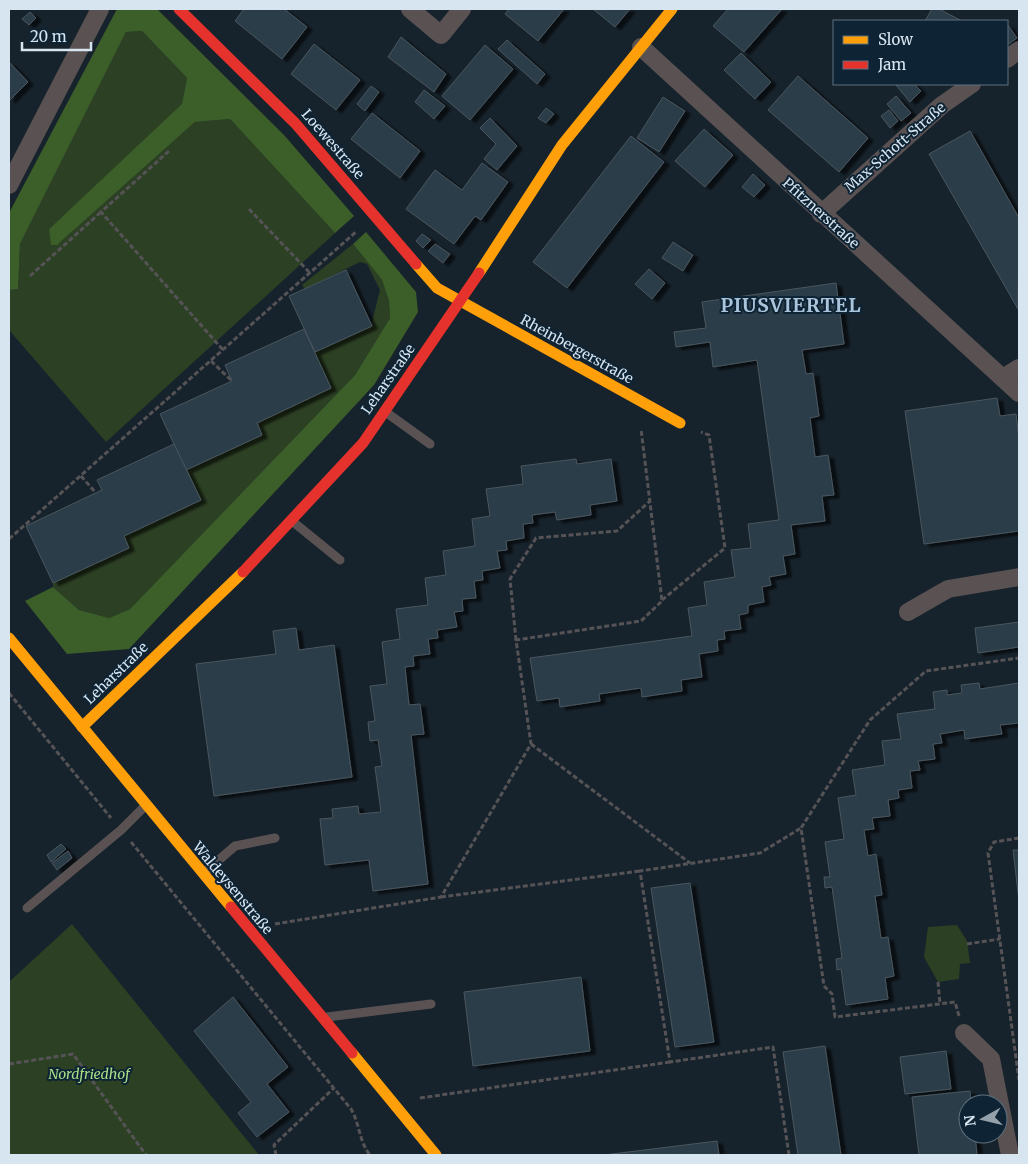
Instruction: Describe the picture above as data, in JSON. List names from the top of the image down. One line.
{"streets":{"street":["Loewestraße","Max-Schott-Straße","Pfitznerstraße","Rheinbergerstraße","Leharstraße","Waldeysenstraße"]},"crossings":[["Loewestraße","Rheinbergerstraße"],["Loewestraße","Leharstraße"],["Max-Schott-Straße","Pfitznerstraße"],["Pfitznerstraße","Leharstraße"],["Rheinbergerstraße","Leharstraße"],["Leharstraße","Waldeysenstraße"]],"districts":["PIUSVIERTEL"],"parks":["Nordfriedhof"],"legend":["Slow","Jam"],"scale_bar":"20 m","north":"left"}
